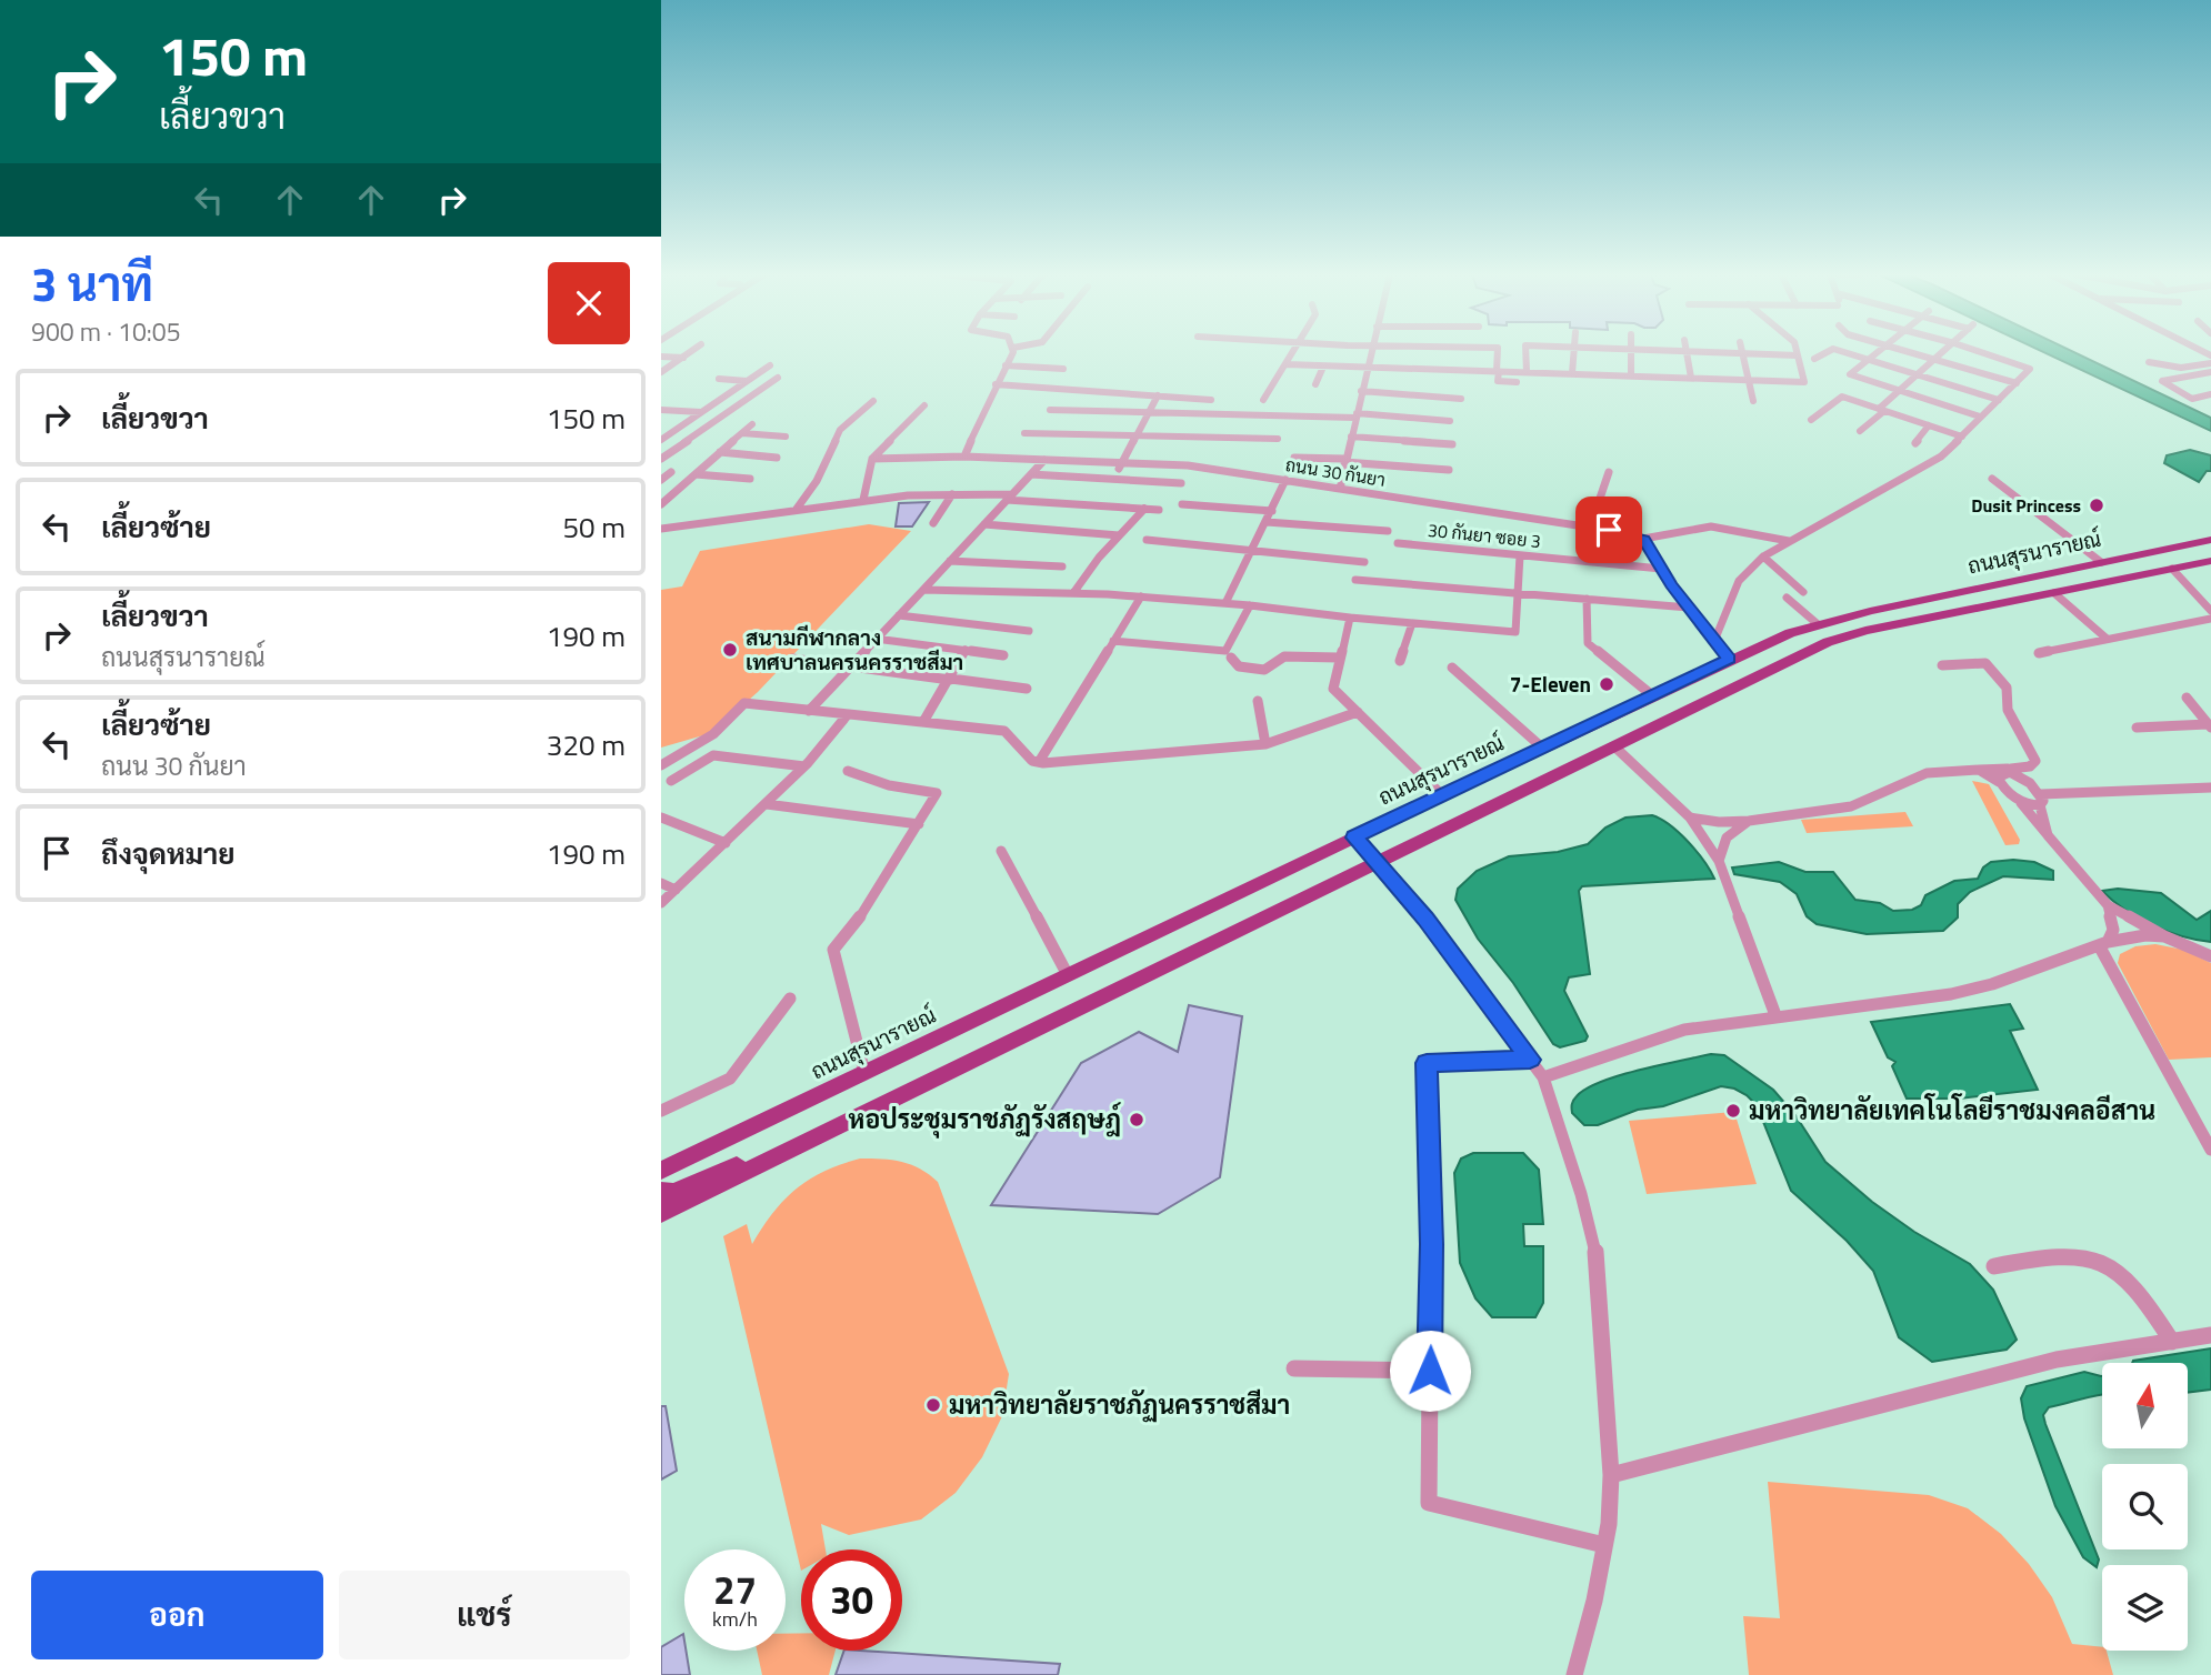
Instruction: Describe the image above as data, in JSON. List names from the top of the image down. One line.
{"streets":{"main road":["ถนนสุรนารายณ์"],"street":["ถนน 30 กันยา","30 กันยา ซอย 3"]},"places":["Dusit Princess","สนามกีฬากลาง เทศบาลนครนครราชสีมา","7-Eleven","มหาวิทยาลัยเทคโนโลยีราชมงคลอีสาน","หอประชุมราชภัฏรังสฤษฎ์","มหาวิทยาลัยราชภัฏนครราชสีมา"],"north":"top","page":{"turn":["150 m","เลี้ยวขวา"],"heading":["3 นาที","900 m · 10:05"],"list":[{"name":"เลี้ยวขวา","value":"150 m"},{"name":"เลี้ยวซ้าย","value":"50 m"},{"name":"เลี้ยวขวา","note":"ถนนสุรนารายณ์","value":"190 m"},{"name":"เลี้ยวซ้าย","note":"ถนน 30 กันยา","value":"320 m"},{"name":"ถึงจุดหมาย","value":"190 m"}],"speed":"27 km/h","limit":"30","buttons":["ออก","แชร์"]}}
